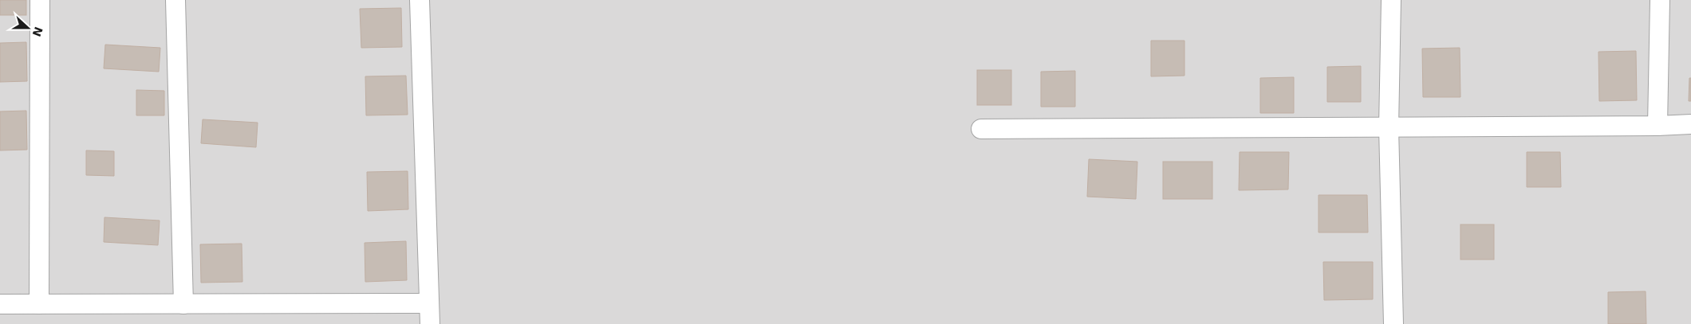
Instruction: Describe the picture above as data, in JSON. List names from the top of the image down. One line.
{"north":"right"}
